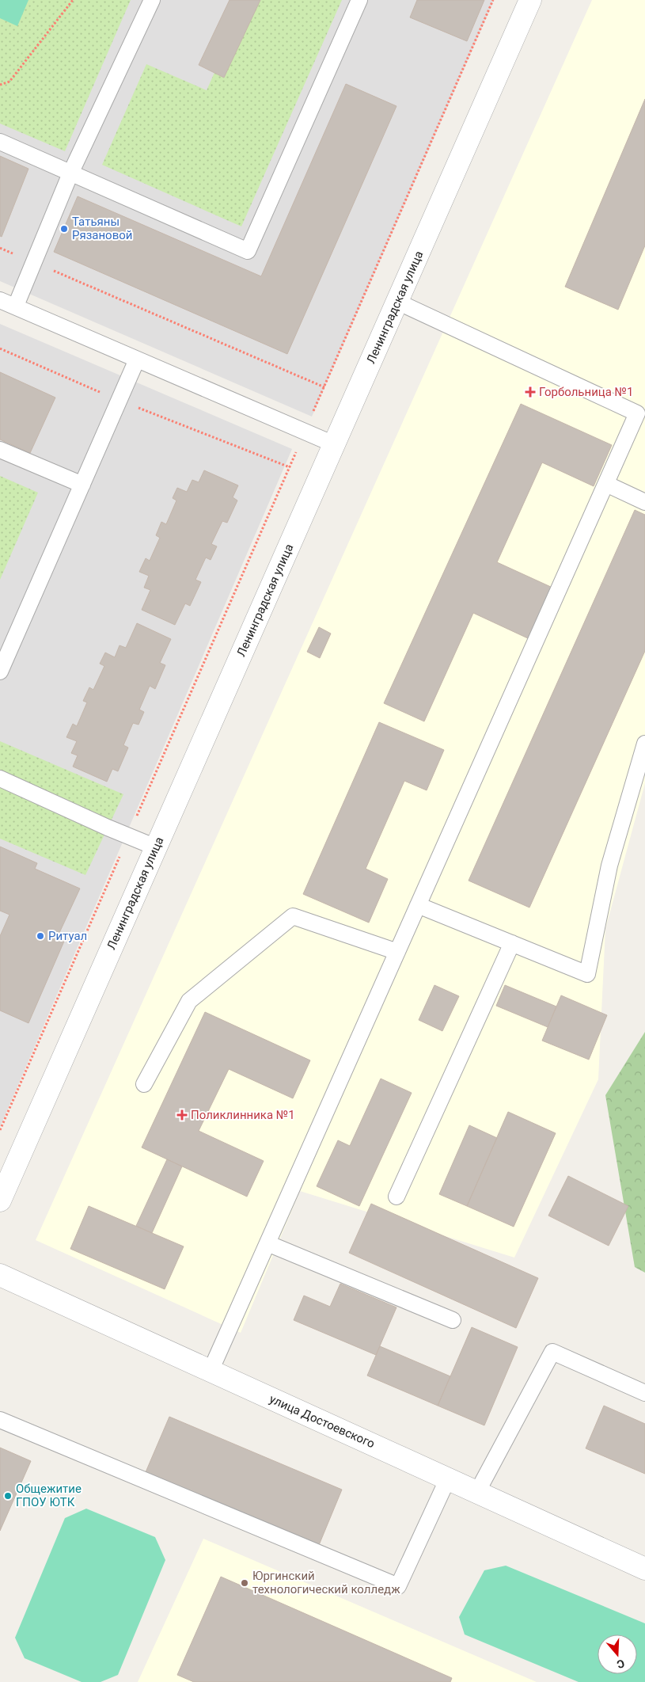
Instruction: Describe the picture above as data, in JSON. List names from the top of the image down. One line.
{"streets":{"street":["Ленинградская улица","улица Достоевского"]},"places":{"other":["Татьяны Рязановой","Ритуал","Общежитие ГПОУ ЮТК","Юргинский технологический колледж"],"health":["Горбольница №1","Поликлинника №1"]},"north":"bottom"}
